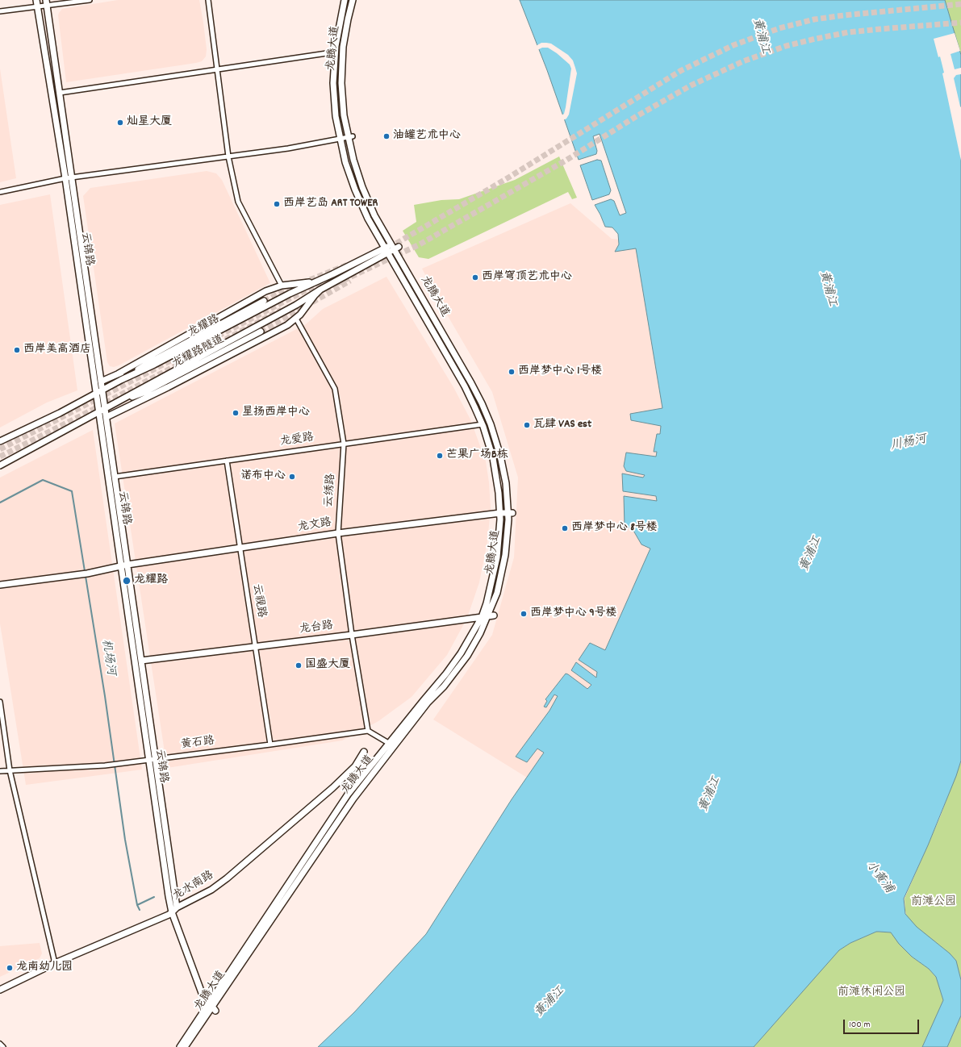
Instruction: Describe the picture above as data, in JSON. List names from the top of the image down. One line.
{"streets":{"main road":["龙腾大道","云锦路","龙耀路","龙耀路隧道","龙文路","龙台路","龙水南路"],"street":["龙爱路","云绣路","云视路","黄石路"]},"crossings":[["龙腾大道","云锦路"],["龙腾大道","龙耀路"],["龙腾大道","龙爱路"],["龙腾大道","龙文路"],["龙腾大道","龙台路"],["云锦路","龙耀路"],["云锦路","龙耀路隧道"],["云锦路","龙爱路"],["云锦路","龙文路"],["云锦路","龙台路"],["云锦路","黄石路"],["云锦路","龙水南路"],["龙耀路","龙耀路隧道"],["龙耀路","云绣路"],["龙爱路","云绣路"],["龙爱路","云视路"],["云绣路","龙文路"],["云绣路","龙台路"],["云绣路","黄石路"],["龙文路","云视路"],["云视路","龙台路"],["云视路","黄石路"]],"water":["黄浦江","川杨河","机场河","小黄浦"],"parks":["前滩公园","前滩休闲公园"],"places":["灿星大厦","油罐艺术中心","西岸艺岛 ART TOWER","西岸穹顶艺术中心","西岸美高酒店","西岸梦中心 1号楼","星扬西岸中心","瓦肆 VAS est","芒果广场B栋","诺布中心","西岸梦中心 8号楼","龙耀路","西岸梦中心 9号楼","国盛大厦","龙南幼儿园"],"scale_bar":"100 m"}
